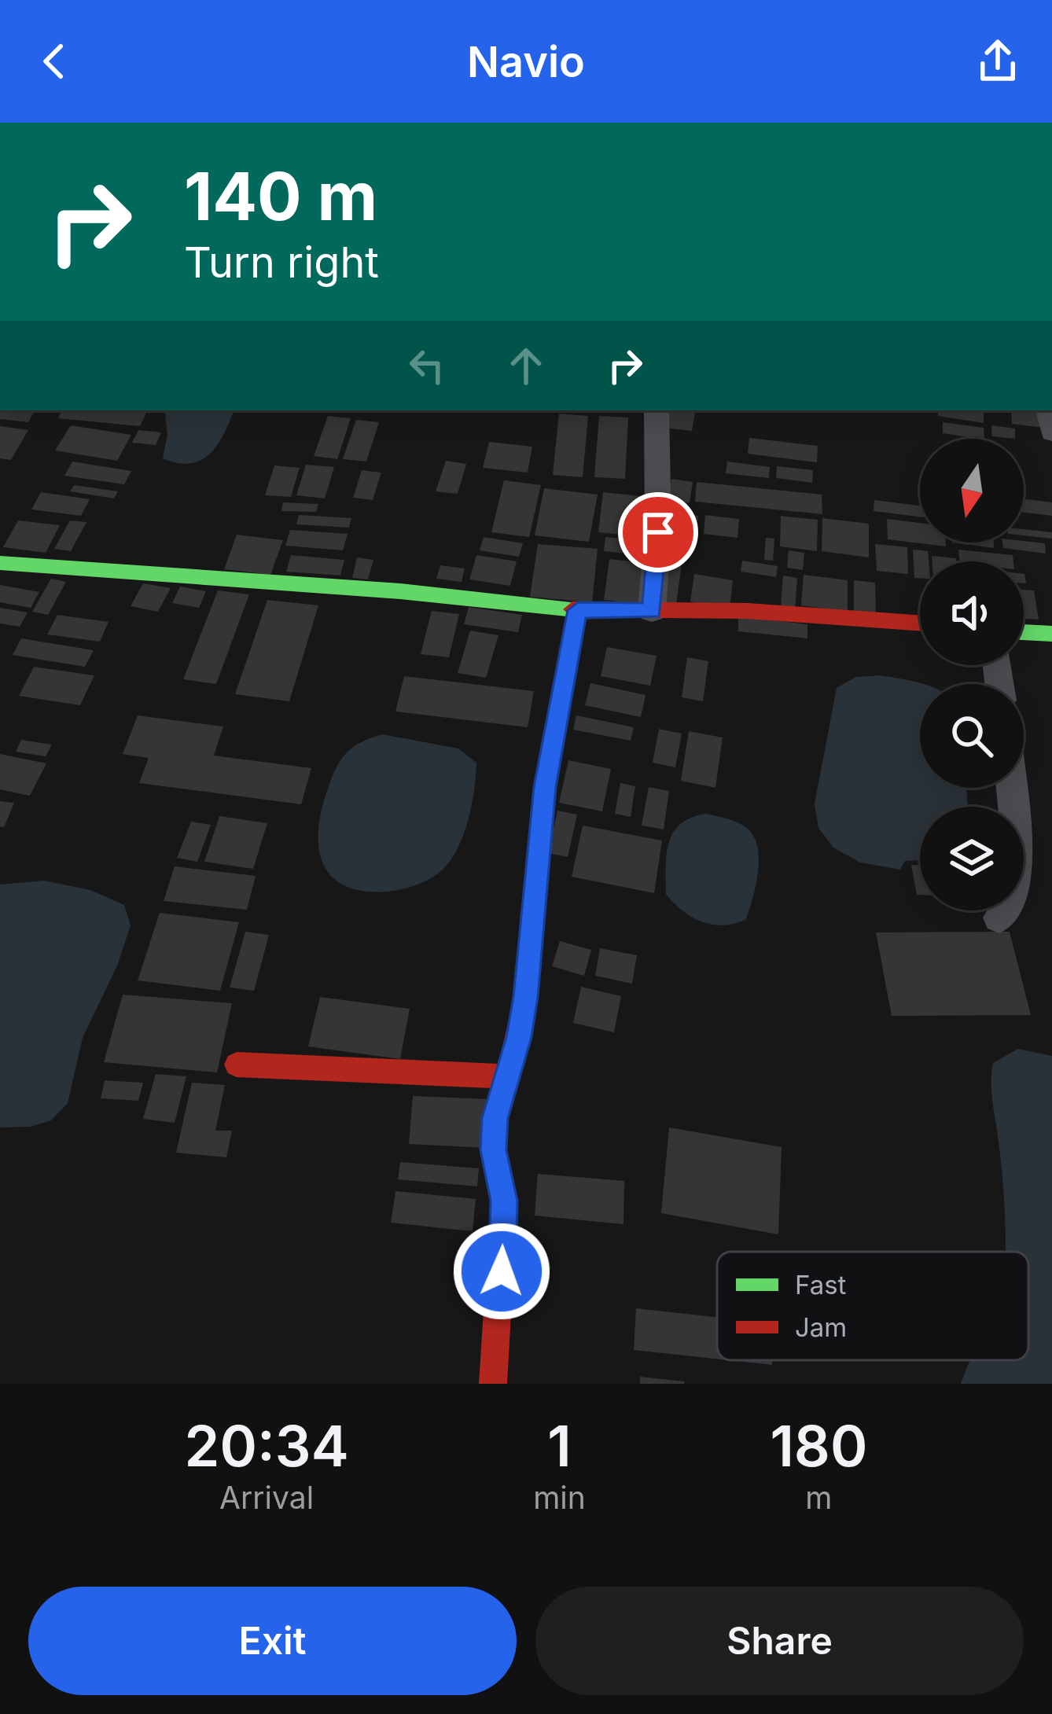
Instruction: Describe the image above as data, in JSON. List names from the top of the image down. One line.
{"legend":["Fast","Jam"],"north":"bottom","page":{"header":"Navio","turn":["140 m","Turn right"],"eta":["20:34","Arrival","1","min","180","m"],"buttons":["Exit","Share"]}}
